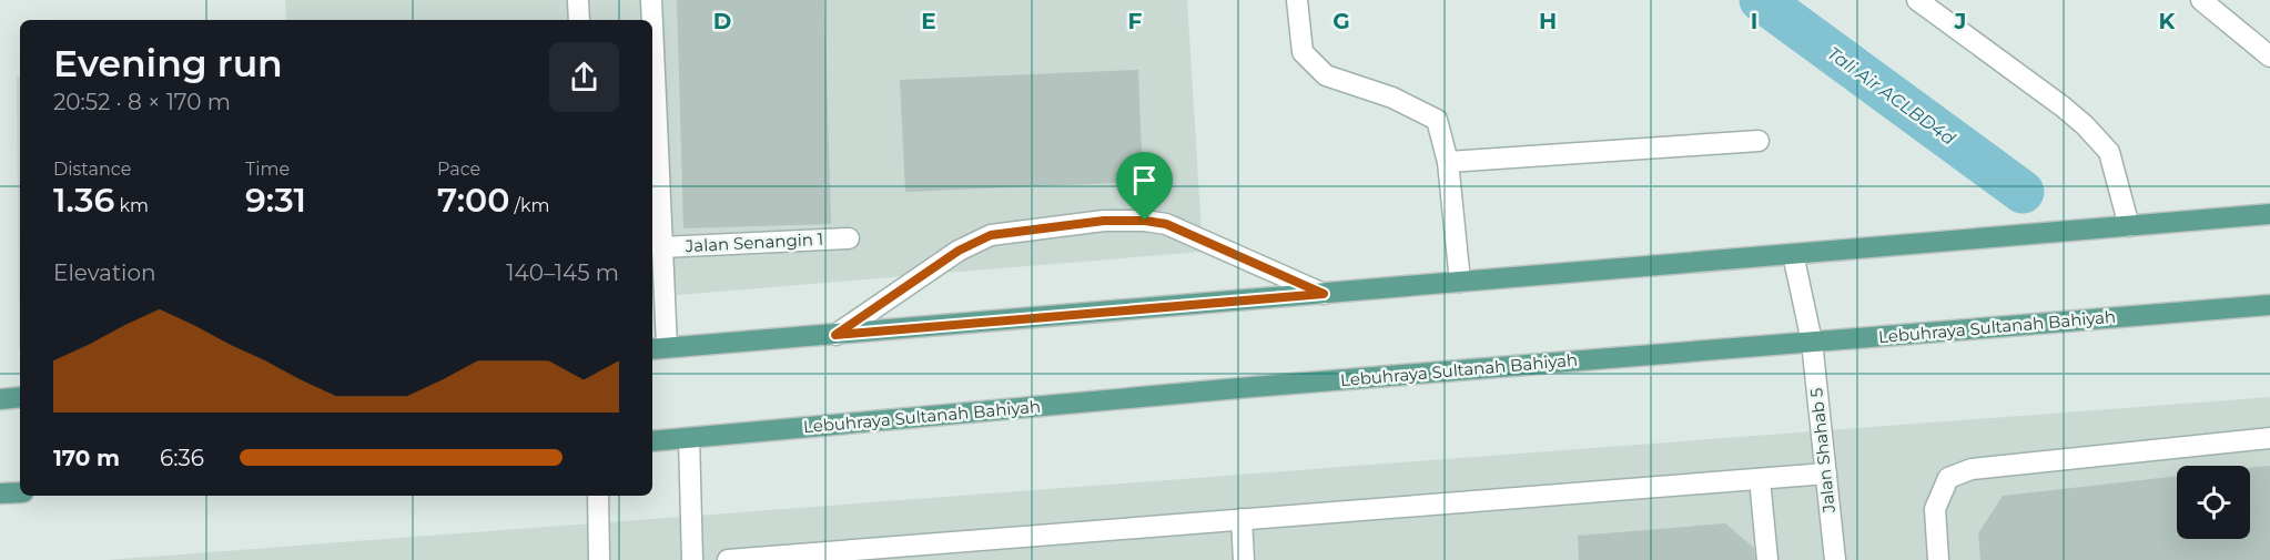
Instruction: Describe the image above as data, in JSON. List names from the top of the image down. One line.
{"streets":{"main road":["Lebuhraya Sultanah Bahiyah"],"street":["Jalan Senangin 1","Jalan Shahab 5"]},"crossings":[["Lebuhraya Sultanah Bahiyah","Jalan Shahab 5"]],"water":["Tali Air ACLBD4d"],"page":{"heading":["Evening run","20:52 · 8 × 170 m"],"stats":[["Distance","1.36 km"],["Time","9:31"],["Pace","7:00 /km"]],"chart":["Elevation","140–145 m"],"list":[{"name":"170 m","note":"6:36"}]},"grid":{"columns":["D","E","F","G","H","I","J","K"]}}
